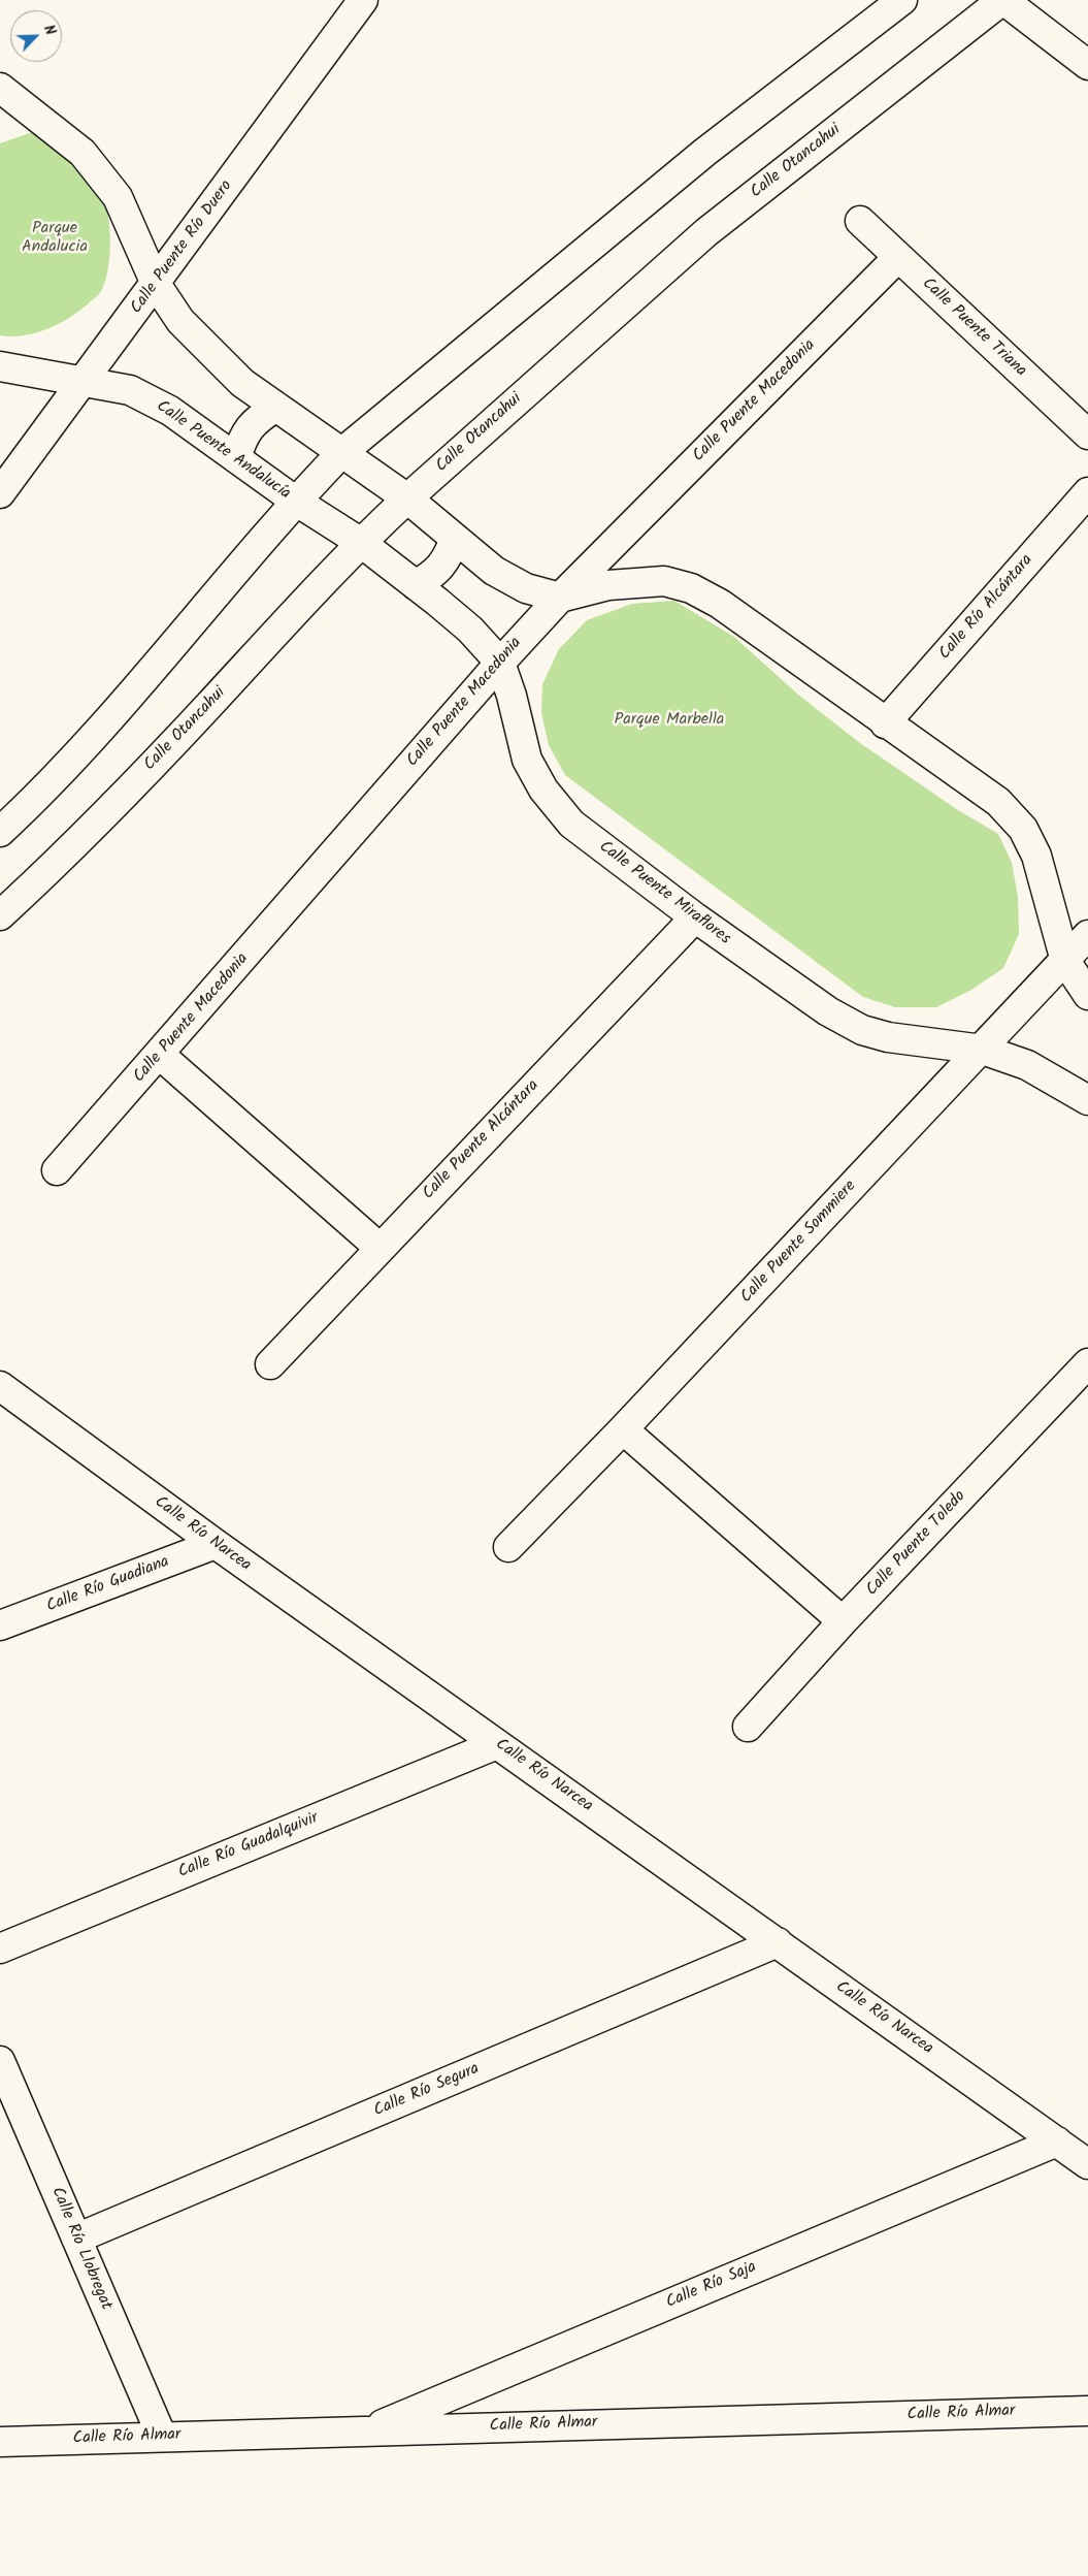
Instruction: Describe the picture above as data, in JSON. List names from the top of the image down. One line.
{"streets":{"street":["Calle Otancahui","Calle Puente Río Duero","Calle Puente Triana","Calle Puente Macedonia","Calle Puente Andalucía","Calle Río Alcántara","Calle Puente Miraflores","Calle Puente Alcántara","Calle Puente Sommiere","Calle Río Narcea","Calle Puente Toledo","Calle Río Guadiana","Calle Río Guadalquivir","Calle Río Segura","Calle Río Llobregat","Calle Río Saja","Calle Río Almar"]},"crossings":[["Calle Otancahui","Calle Puente Andalucía"],["Calle Otancahui","Calle Puente Miraflores"],["Calle Puente Río Duero","Calle Puente Andalucía"],["Calle Puente Triana","Calle Puente Macedonia"],["Calle Puente Macedonia","Calle Puente Miraflores"],["Calle Puente Andalucía","Calle Puente Miraflores"],["Calle Puente Miraflores","Calle Puente Alcántara"],["Calle Puente Miraflores","Calle Puente Sommiere"],["Calle Río Narcea","Calle Río Guadiana"],["Calle Río Narcea","Calle Río Guadalquivir"],["Calle Río Narcea","Calle Río Segura"],["Calle Río Narcea","Calle Río Saja"],["Calle Río Segura","Calle Río Llobregat"],["Calle Río Llobregat","Calle Río Almar"],["Calle Río Saja","Calle Río Almar"]],"parks":["Parque Andalucia","Parque Marbella"],"north":"top right"}
